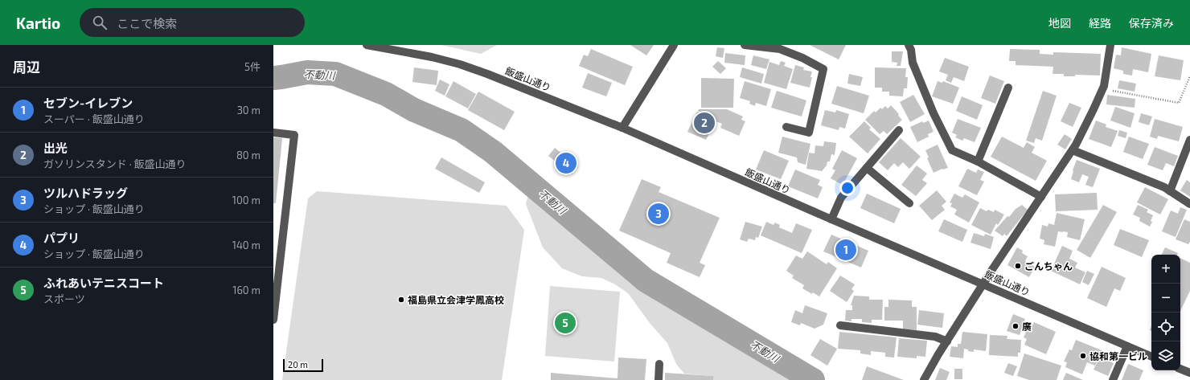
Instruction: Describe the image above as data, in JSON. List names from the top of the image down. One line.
{"streets":{"street":["飯盛山通り"]},"water":["不動川"],"places":["ごんちゃん","福島県立会津学鳳高校","廣","協和第一ビル"],"scale_bar":"20 m","page":{"header":"Kartio","search":"ここで検索","nav":["地図","経路","保存済み"],"heading":["周辺","5件"],"list":[{"mark":"1","name":"セブン-イレブン","note":"スーパー · 飯盛山通り","value":"30 m"},{"mark":"2","name":"出光","note":"ガソリンスタンド · 飯盛山通り","value":"80 m"},{"mark":"3","name":"ツルハドラッグ","note":"ショップ · 飯盛山通り","value":"100 m"},{"mark":"4","name":"パプリ","note":"ショップ · 飯盛山通り","value":"140 m"},{"mark":"5","name":"ふれあいテニスコート","note":"スポーツ","value":"160 m"}],"pins":["2","4","3","1","5"],"map_buttons":["+","−"],"scale":"20 m"}}
